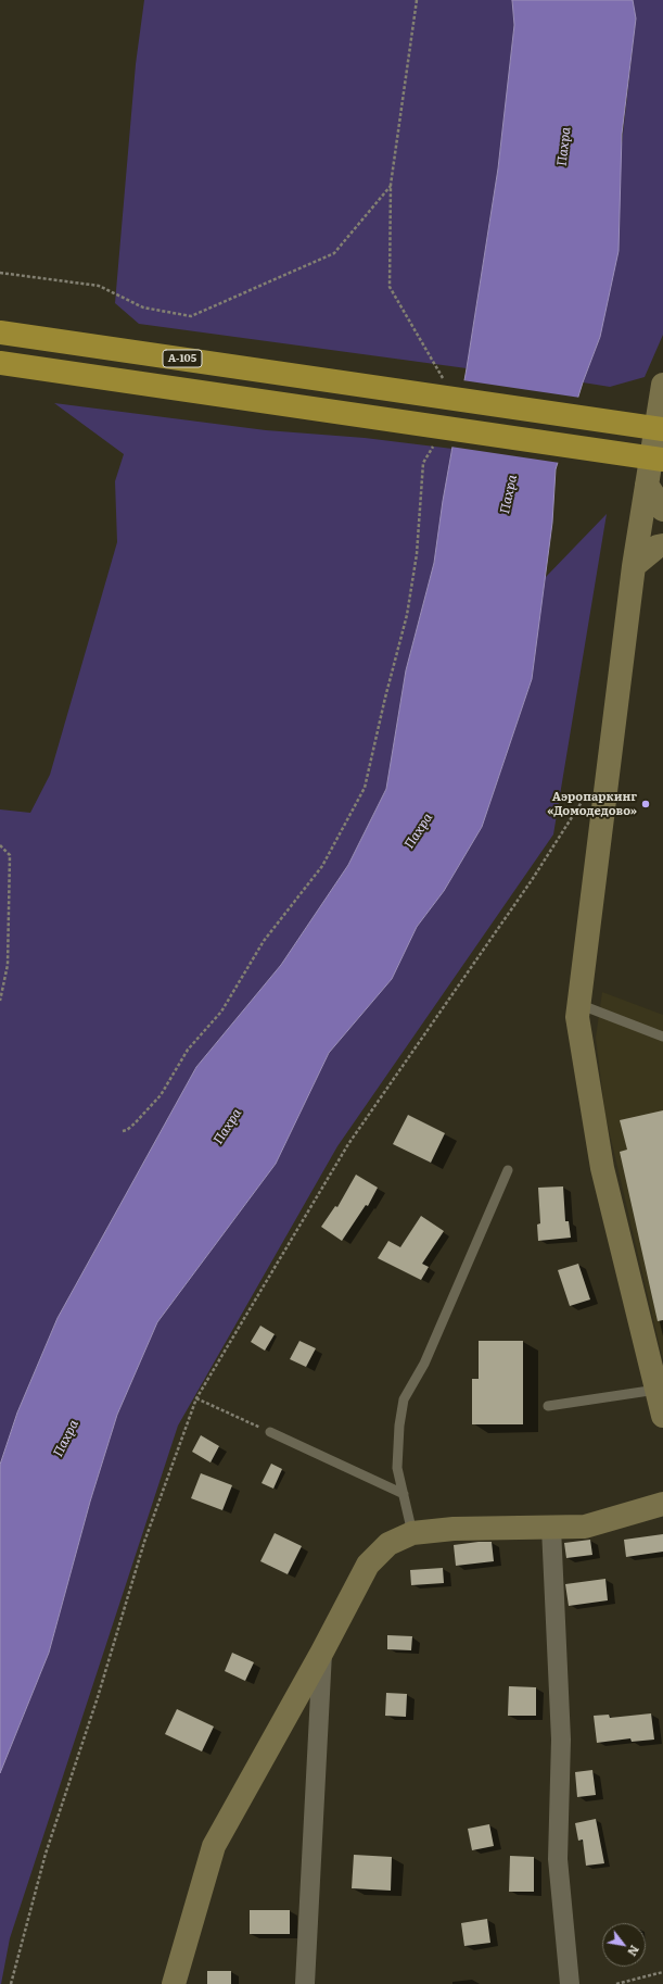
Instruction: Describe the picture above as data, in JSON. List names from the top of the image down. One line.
{"streets":{"highway":["А-105"]},"water":["Пахра"],"places":["Аэропаркинг «Домодедово»"],"north":"bottom right"}
